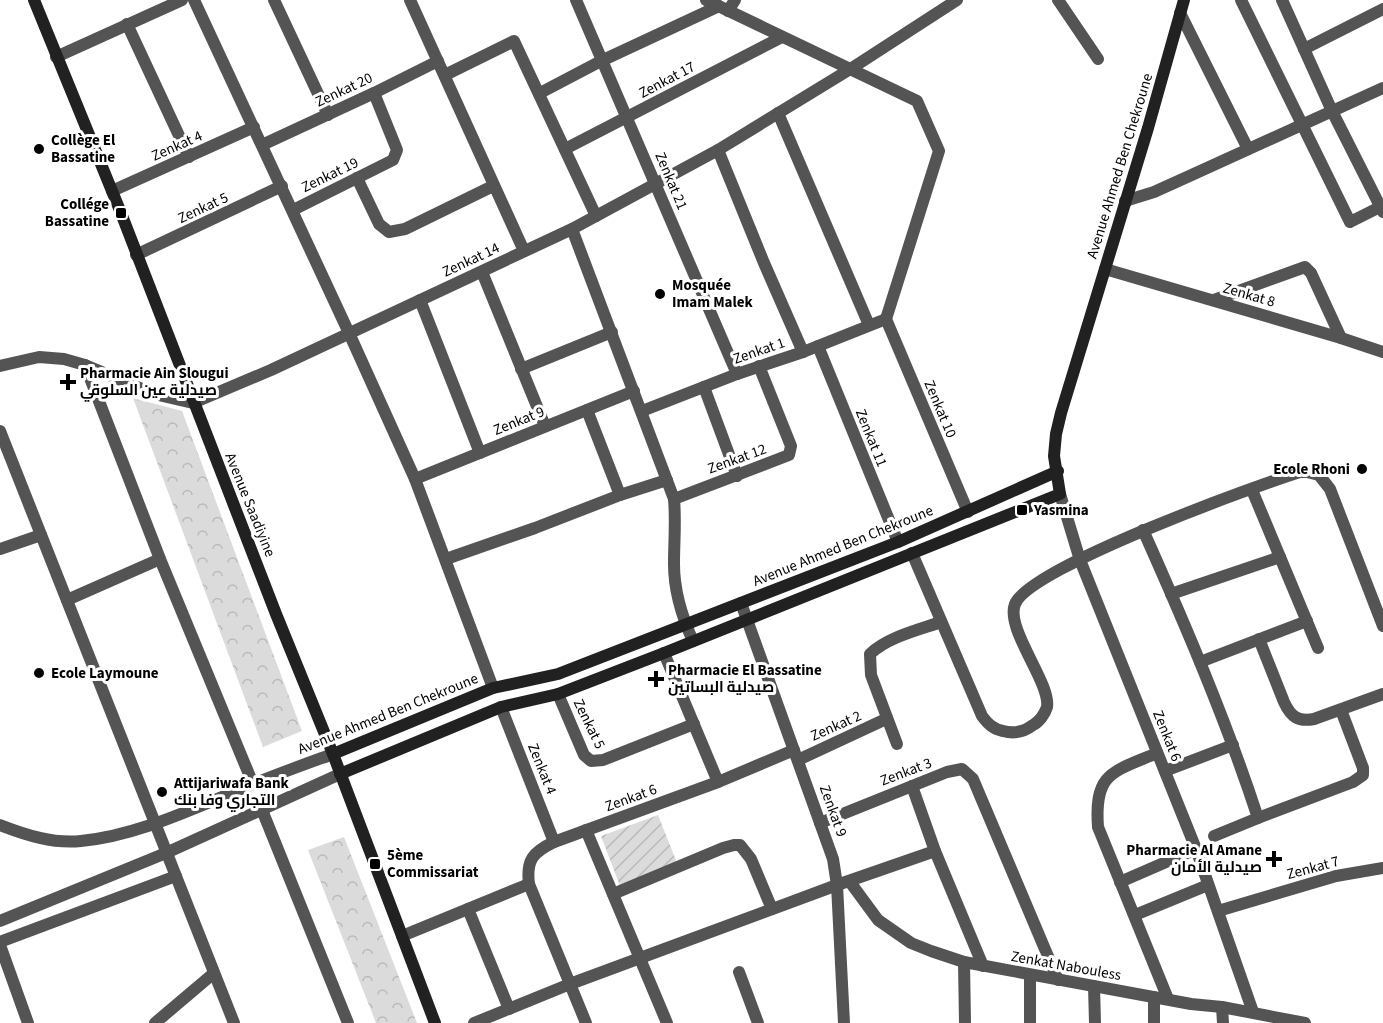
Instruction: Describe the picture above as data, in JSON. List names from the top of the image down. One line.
{"streets":{"main road":["Avenue Ahmed Ben Chekroune","Avenue Saadiyine","Zenkat 6"],"street":["Zenkat 17","Zenkat 20","Zenkat 4","Zenkat 19","Zenkat 21","Zenkat 5","Zenkat 14","Zenkat 8","Zenkat 1","Zenkat 10","Zenkat 9","Zenkat 11","Zenkat 12","Zenkat 2","Zenkat 3","Zenkat 7","Zenkat Nabouless"]},"crossings":[["Zenkat 17","Zenkat 21"],["Zenkat 20","Zenkat 19"],["Zenkat 4","Avenue Ahmed Ben Chekroune"],["Zenkat 4","Avenue Saadiyine"],["Zenkat 4","Zenkat 6"],["Avenue Ahmed Ben Chekroune","Zenkat 5"],["Avenue Ahmed Ben Chekroune","Zenkat 8"],["Avenue Ahmed Ben Chekroune","Zenkat 10"],["Avenue Ahmed Ben Chekroune","Zenkat 9"],["Avenue Ahmed Ben Chekroune","Zenkat 11"],["Avenue Ahmed Ben Chekroune","Avenue Saadiyine"],["Avenue Ahmed Ben Chekroune","Zenkat 6"],["Zenkat 21","Zenkat 14"],["Zenkat 21","Zenkat 1"],["Zenkat 5","Avenue Saadiyine"],["Zenkat 14","Avenue Saadiyine"],["Zenkat 1","Zenkat 10"],["Zenkat 1","Zenkat 11"],["Zenkat 1","Zenkat 12"],["Zenkat 9","Zenkat 2"],["Zenkat 9","Zenkat 6"],["Zenkat 9","Zenkat 3"],["Zenkat 9","Zenkat Nabouless"],["Zenkat 2","Zenkat 6"],["Zenkat 6","Zenkat 7"],["Zenkat 6","Zenkat Nabouless"],["Zenkat 3","Zenkat Nabouless"]],"places":{"other":["Collège El Bassatine","Mosquée Imam Malek","Ecole Rhoni","Ecole Laymoune","Attijariwafa Bank التجاري وفا بنك"],"transit":["Collége Bassatine","Yasmina","5ème Commissariat"],"health":["Pharmacie Ain Slougui صيدلية عين السلوقي","Pharmacie El Bassatine صيدلية البساتين","Pharmacie Al Amane صيدلية الأمان"]}}
